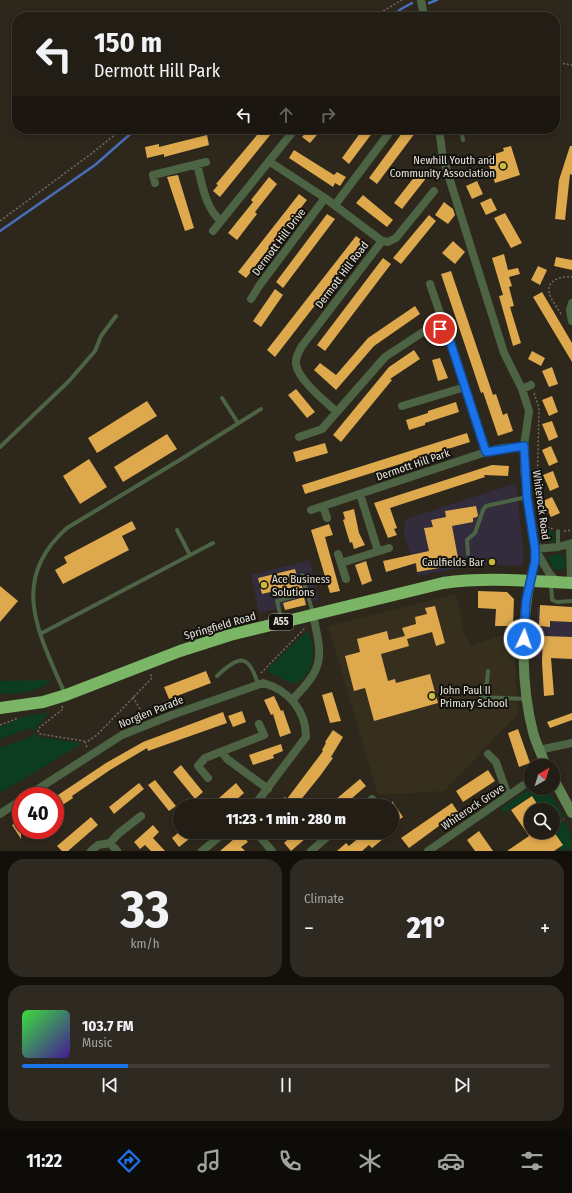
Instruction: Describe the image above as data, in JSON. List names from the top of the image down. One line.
{"streets":{"highway":["A55","Springfield Road"],"street":["Dermott Hill Drive","Dermott Hill Road","Dermott Hill Park","Whiterock Road","Norglen Parade","Whiterock Grove"]},"crossings":[["Dermott Hill Drive","Dermott Hill Road"],["Dermott Hill Park","Whiterock Road"],["Whiterock Road","Springfield Road"]],"places":["Newhill Youth and Community Association","Caulfields Bar","Ace Business Solutions","John Paul II Primary School"],"north":"top right","page":{"turn":["150 m","Dermott Hill Park"],"limit":"40","trip":"11:23 · 1 min · 280 m","tile":[["33","km/h"],"Climate"],"heat":["−","21°","+"],"song":["103.7 FM","Music"],"tabs":"11:22"}}
